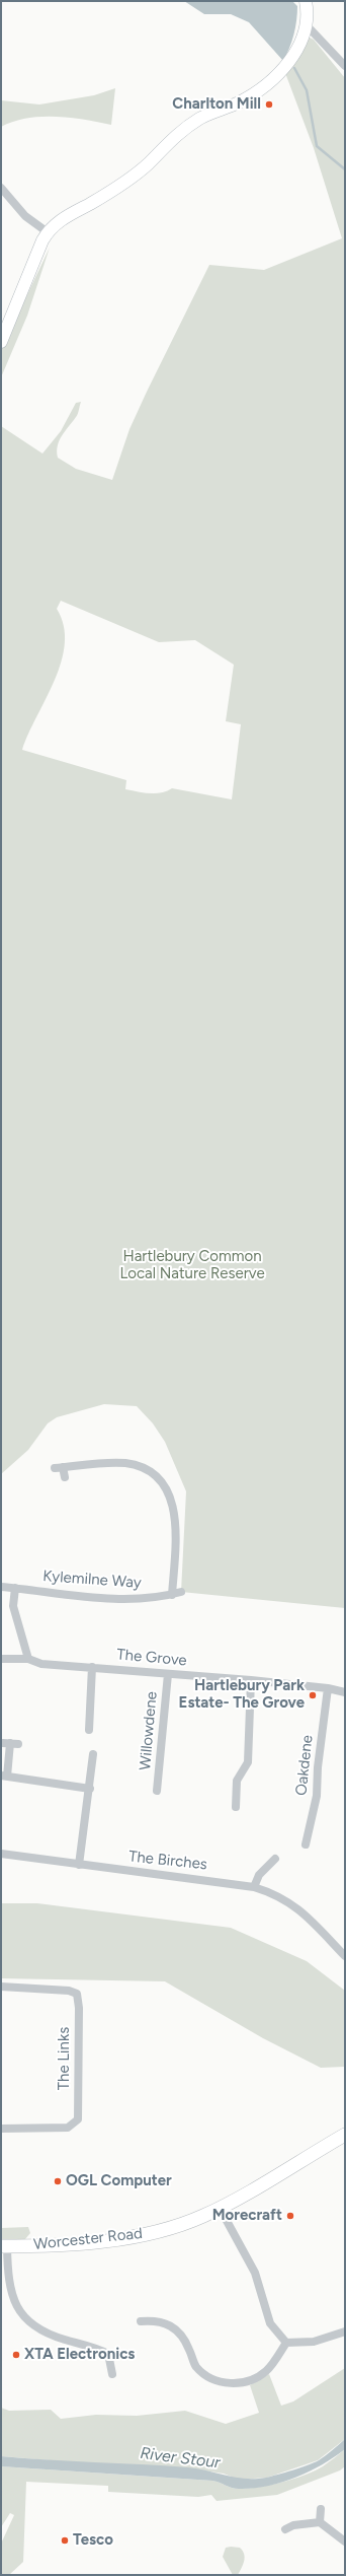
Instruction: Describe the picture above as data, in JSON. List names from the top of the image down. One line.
{"streets":{"main road":["Worcester Road"],"street":["Kylemilne Way","The Grove","Willowdene","Oakdene","The Birches","The Links"]},"crossings":[["The Grove","Willowdene"],["The Grove","Oakdene"]],"water":["River Stour"],"parks":["Hartlebury Common Local Nature Reserve"],"places":["Charlton Mill","Hartlebury Park Estate- The Grove","OGL Computer","Morecraft","XTA Electronics","Tesco"]}
